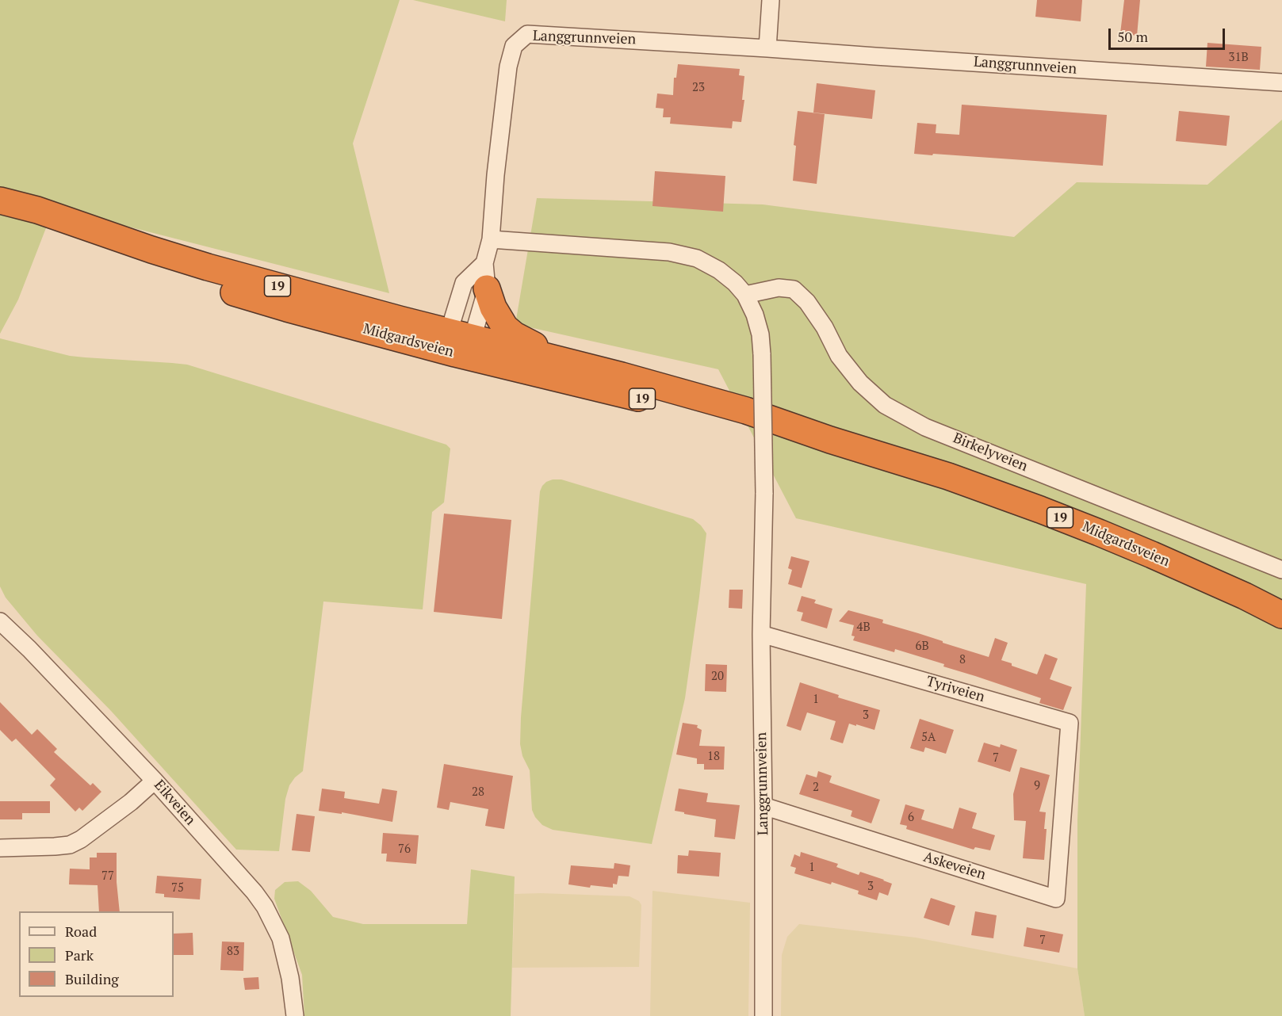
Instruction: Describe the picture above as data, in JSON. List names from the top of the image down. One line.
{"streets":{"highway":["19","Midgardsveien"],"street":["Langgrunnveien","Birkelyveien","Tyriveien","Eikveien","Askeveien"]},"crossings":[["Langgrunnveien","19"],["Langgrunnveien","Midgardsveien"],["Langgrunnveien","Birkelyveien"],["Langgrunnveien","Tyriveien"],["Langgrunnveien","Askeveien"],["19","Midgardsveien"],["Tyriveien","Askeveien"]],"house_numbers":["31B","23","4B","6B","8","20","1","3","5A","18","7","9","2","28","6","76","1","77","3","75","7","83"],"legend":["Road","Park","Building"],"scale_bar":"50 m"}
